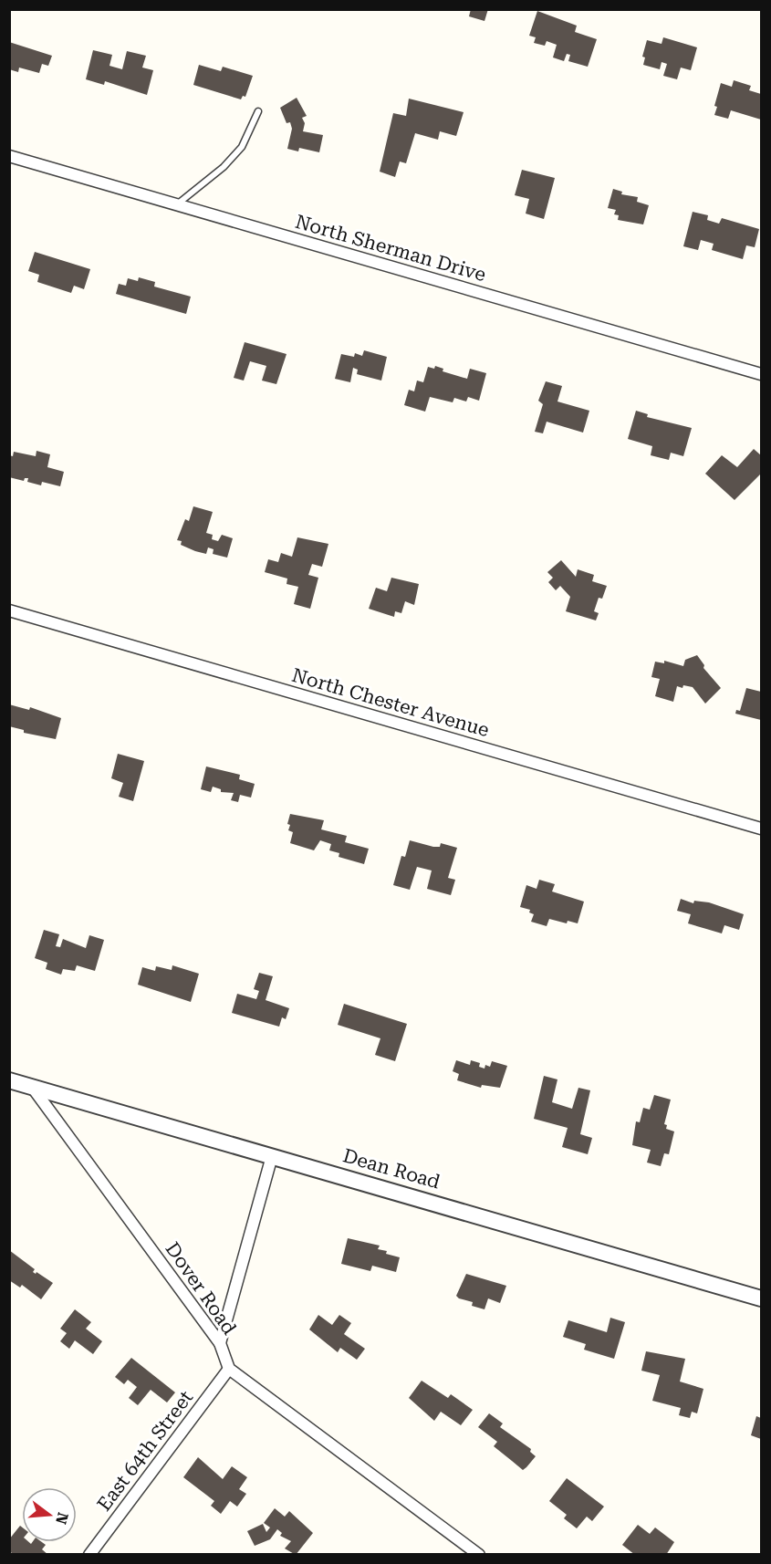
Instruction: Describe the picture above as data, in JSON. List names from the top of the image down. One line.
{"streets":{"street":["North Sherman Drive","North Chester Avenue","Dean Road","Dover Road","East 64th Street"]},"crossings":[["Dean Road","Dover Road"],["Dover Road","East 64th Street"]],"north":"right"}
